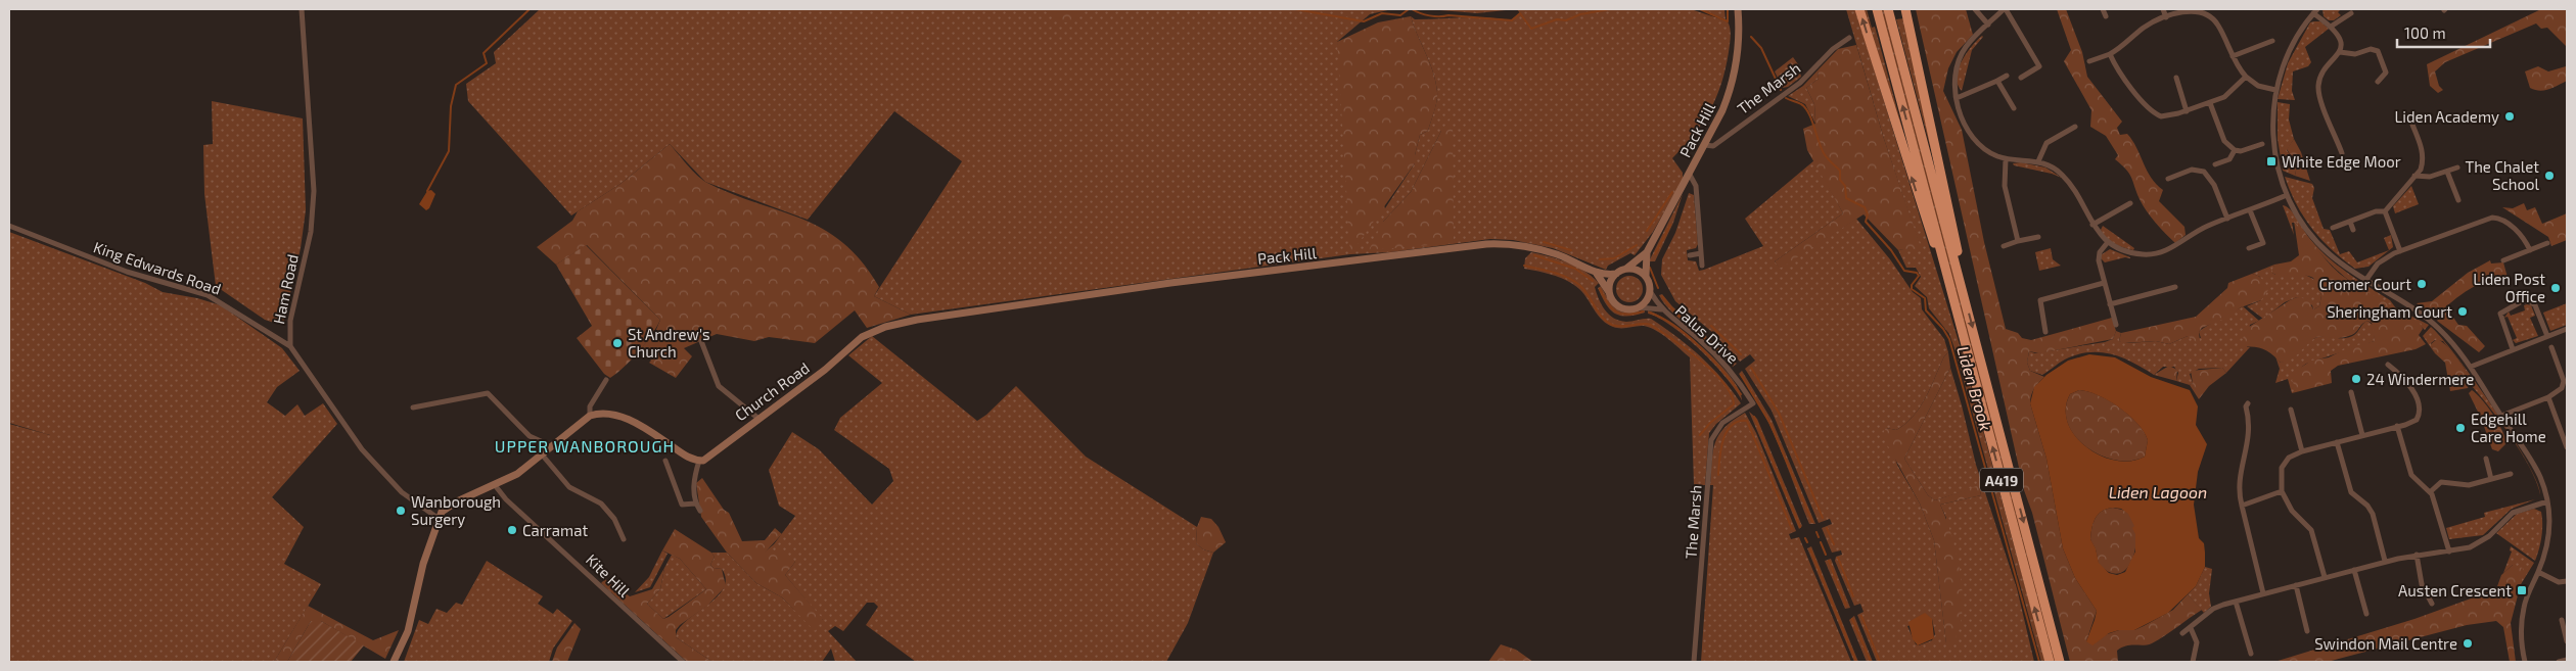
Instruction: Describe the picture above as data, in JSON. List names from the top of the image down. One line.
{"streets":{"highway":["A419"],"street":["The Marsh","Pack Hill","King Edwards Road","Ham Road","Palus Drive","Church Road","Kite Hill"]},"crossings":[["The Marsh","Pack Hill"],["The Marsh","Palus Drive"],["Pack Hill","Palus Drive"],["Pack Hill","Church Road"],["King Edwards Road","Ham Road"]],"districts":["UPPER WANBOROUGH"],"water":["Liden Brook","Liden Lagoon"],"places":{"other":["Liden Academy","The Chalet School","Cromer Court","Liden Post Office","Sheringham Court","St Andrew's Church","24 Windermere","Edgehill Care Home","Wanborough Surgery","Carramat","Swindon Mail Centre"],"transit":["White Edge Moor","Austen Crescent"]},"scale_bar":"100 m"}
